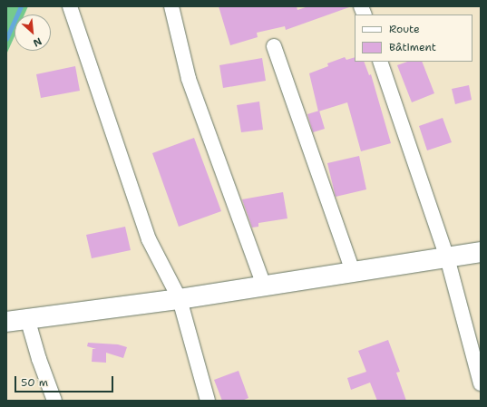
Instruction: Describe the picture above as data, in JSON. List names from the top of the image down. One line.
{"legend":["Route","Bâtiment"],"scale_bar":"50 m","north":"bottom right"}
